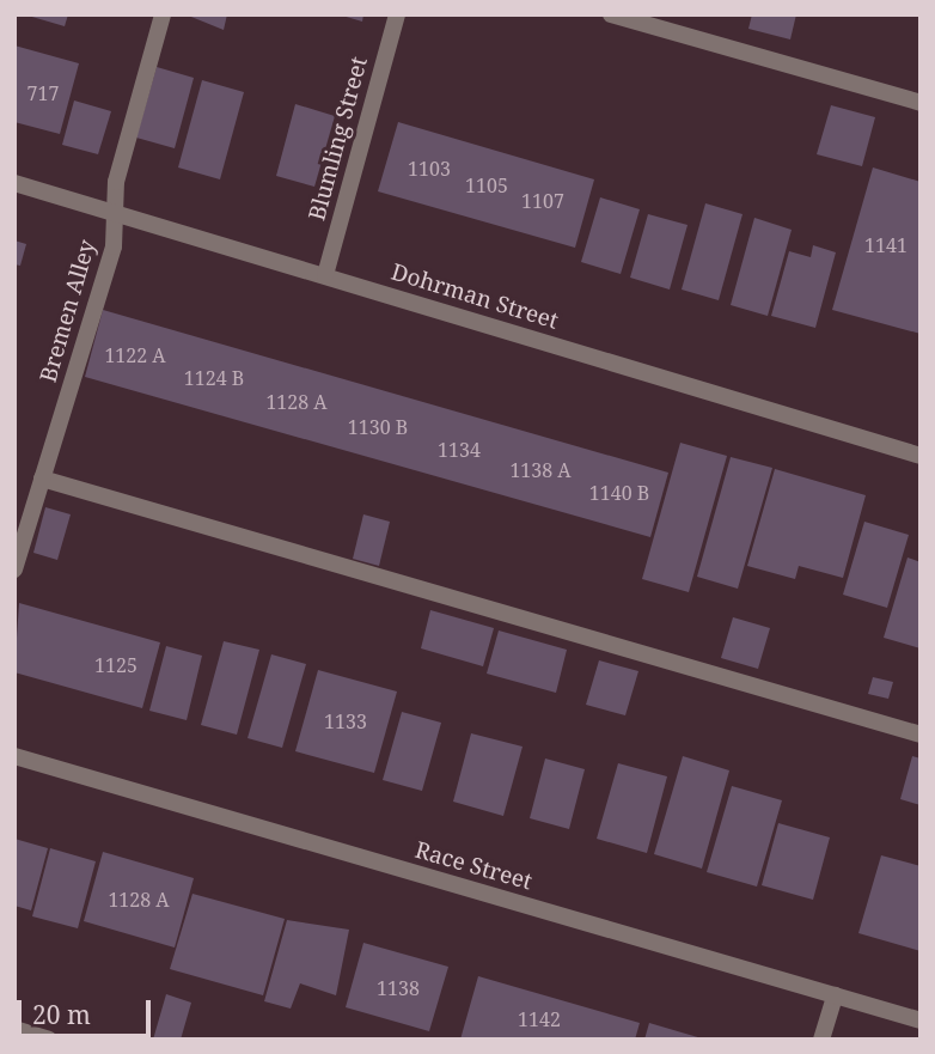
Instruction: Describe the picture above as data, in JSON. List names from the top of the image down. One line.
{"streets":{"street":["Blumling Street","Dohrman Street","Bremen Alley","Race Street"]},"crossings":[["Blumling Street","Dohrman Street"],["Dohrman Street","Bremen Alley"]],"house_numbers":["717","1103","1105","1107","1141","1122 A","1124 B","1128 A","1130 B","1134","1138 A","1140 B","1125","1133","1128 A","1138","1142"],"scale_bar":"20 m"}
